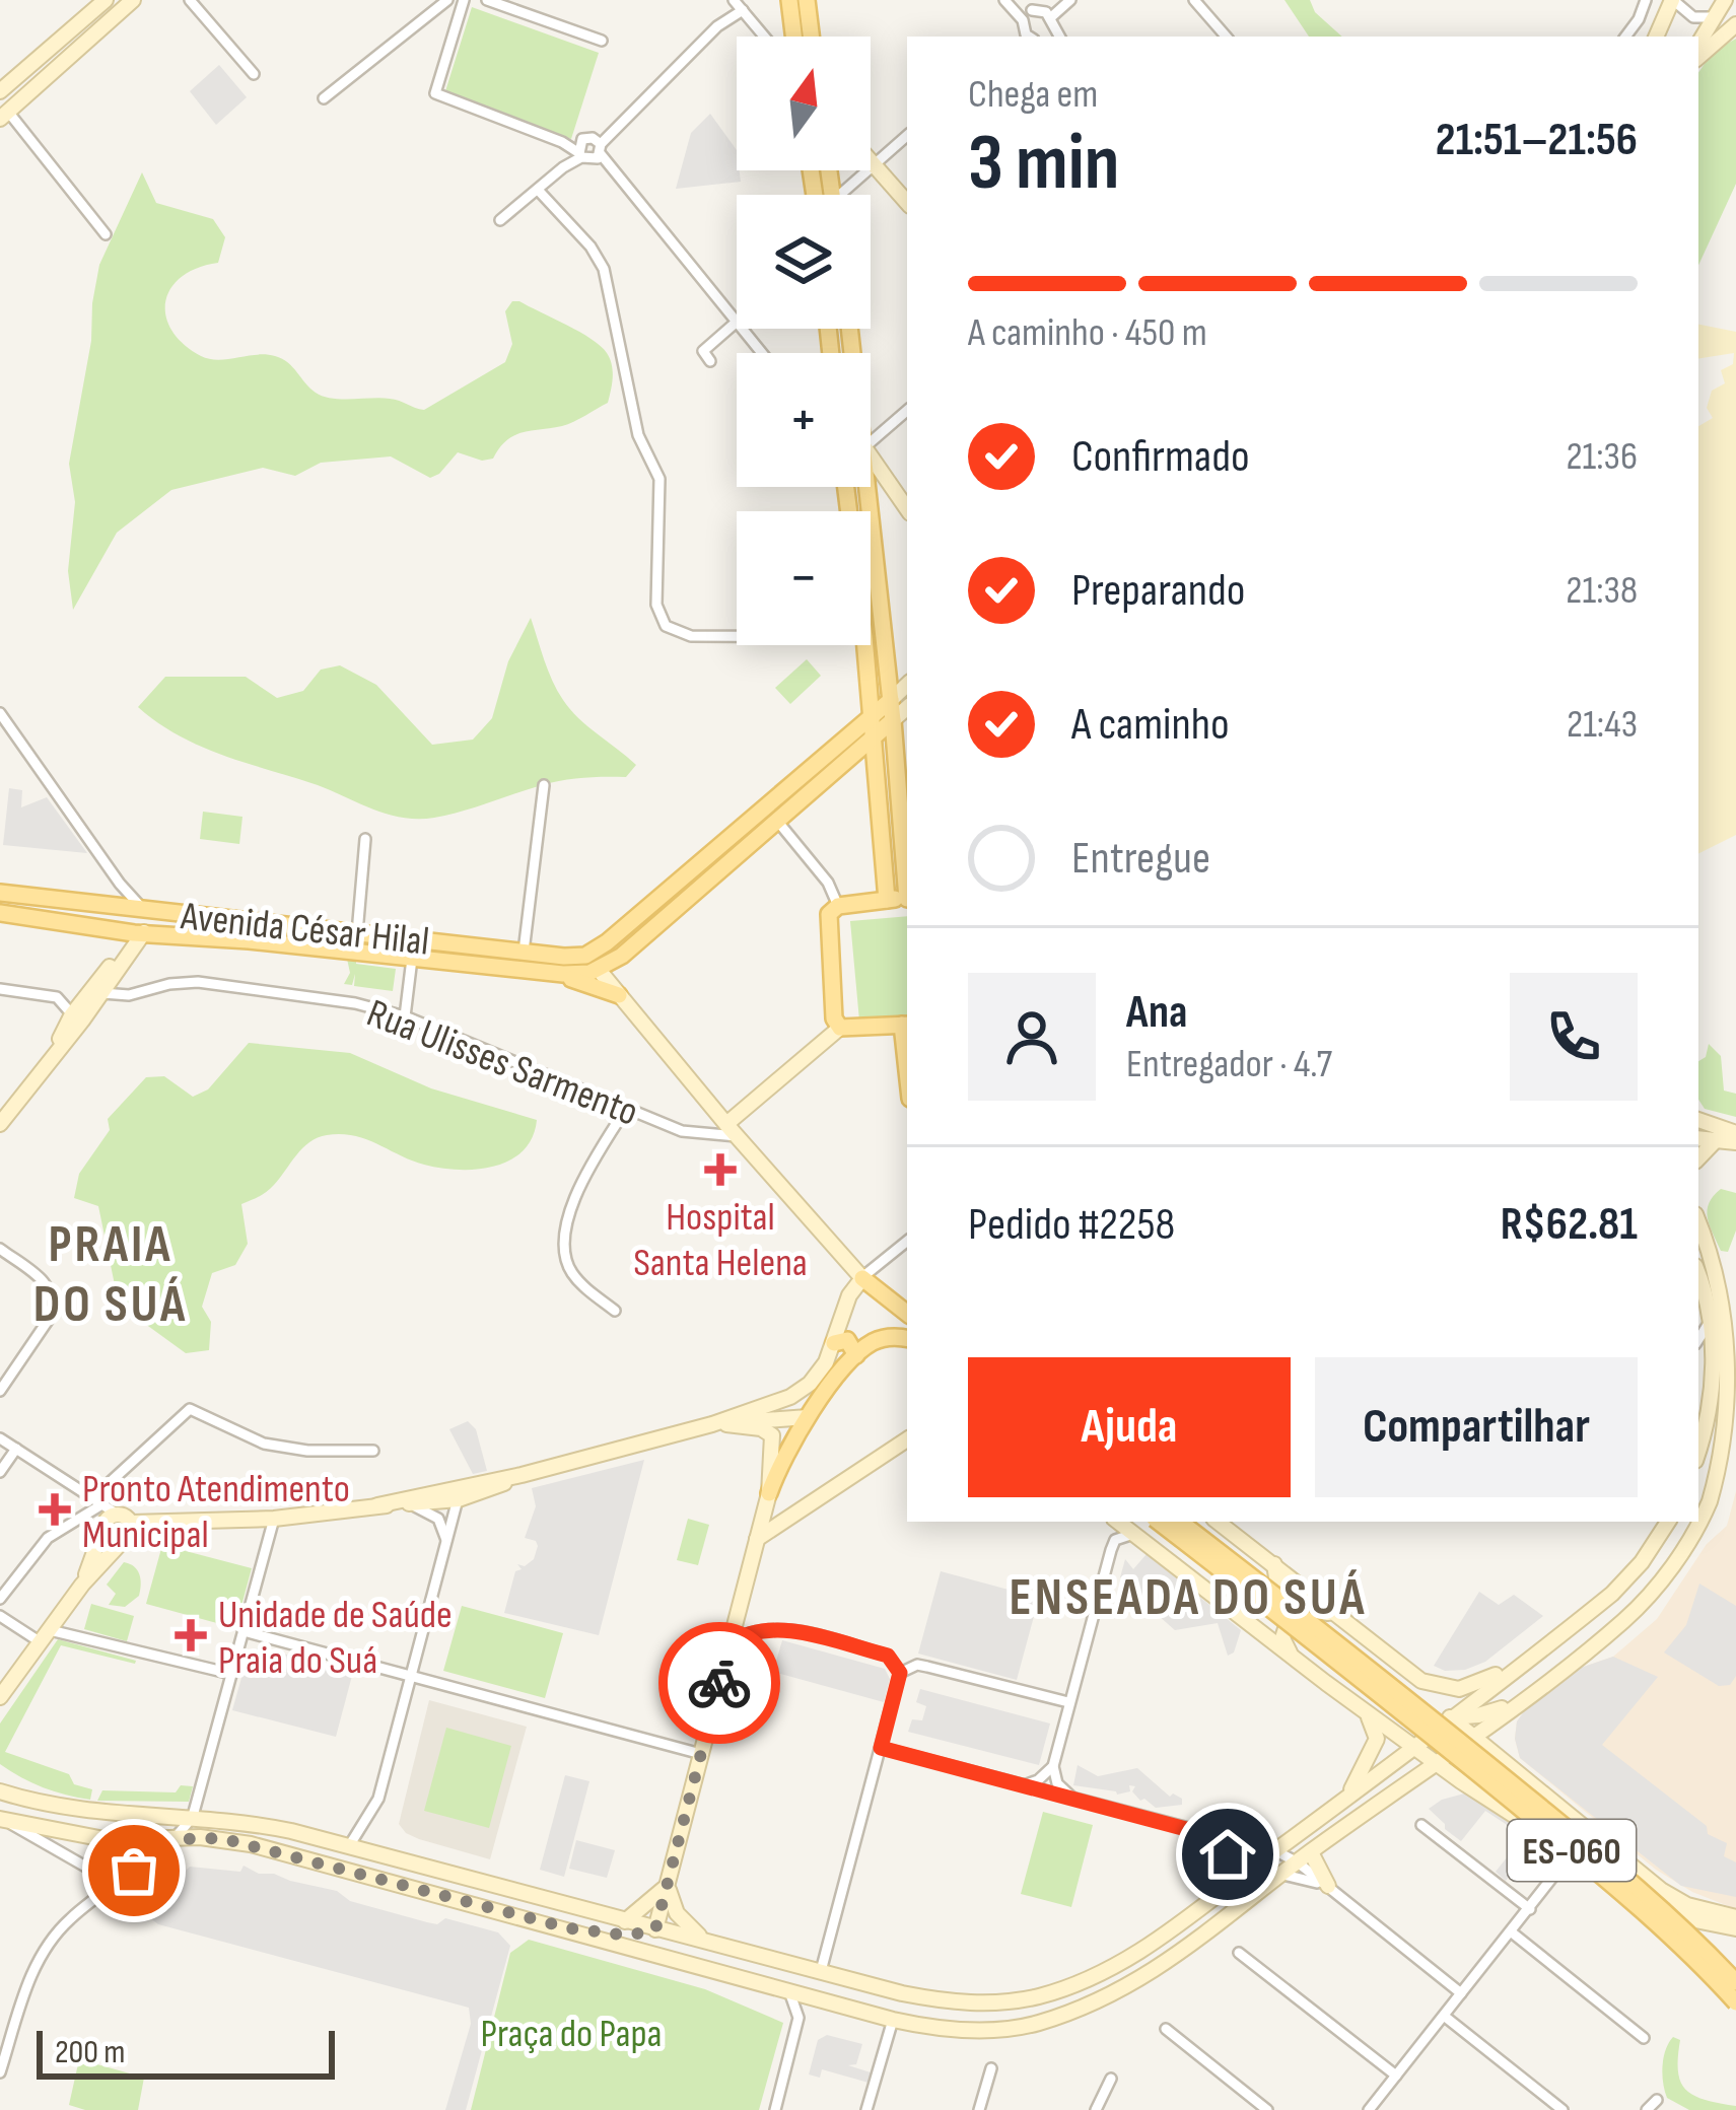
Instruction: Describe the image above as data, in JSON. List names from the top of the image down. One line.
{"streets":{"main road":["Avenida César Hilal","ES-060"],"street":["Rua Ulisses Sarmento"]},"districts":["PRAIA DO SUÁ","ENSEADA DO SUÁ"],"parks":["Praça do Papa"],"places":{"health":["Hospital Santa Helena","Pronto Atendimento Municipal","Unidade de Saúde Praia do Suá"]},"scale_bar":"200 m","north":"top","page":{"map_buttons":["+","−"],"heading":["3 min","Chega em","21:51–21:56"],"panel":["Ana","Entregador · 4.7","Pedido #2258","R$62.81"],"bar":"A caminho · 450 m","list":[["Confirmado","21:36"],["Preparando","21:38"],["A caminho","21:43"],"Entregue"],"buttons":["Ajuda","Compartilhar"],"scale":"200 m"}}
